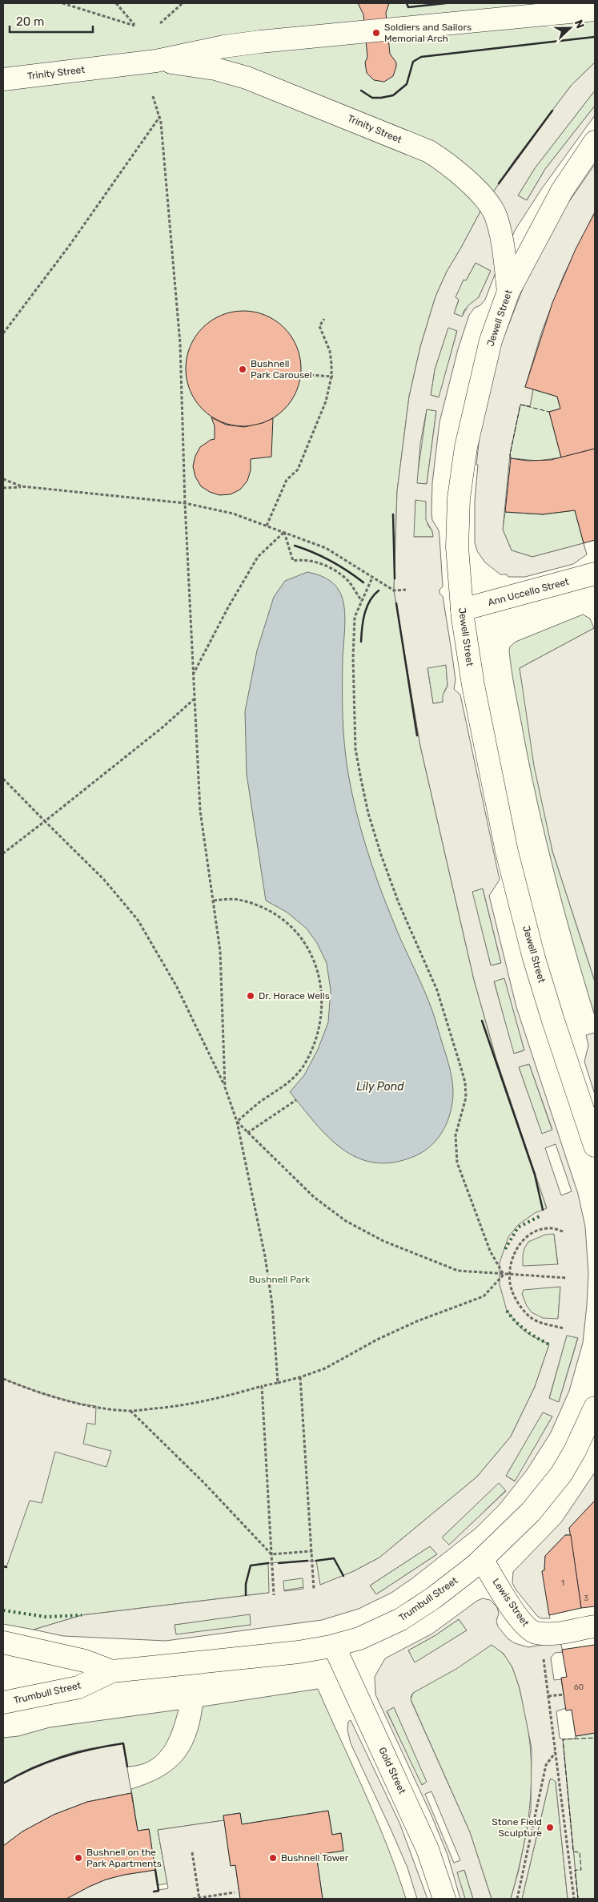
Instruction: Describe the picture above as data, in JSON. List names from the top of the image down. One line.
{"streets":{"main road":["Trinity Street","Jewell Street","Ann Uccello Street","Trumbull Street","Lewis Street","Gold Street"]},"crossings":[["Trinity Street","Jewell Street"],["Jewell Street","Ann Uccello Street"],["Trumbull Street","Lewis Street"],["Trumbull Street","Gold Street"]],"water":["Lily Pond"],"parks":["Bushnell Park"],"places":["Soldiers and Sailors Memorial Arch","Bushnell Park Carousel","Dr. Horace Wells","Stone Field Sculpture","Bushnell on the Park Apartments","Bushnell Tower"],"house_numbers":["1","3","60"],"scale_bar":"20 m","north":"right"}
